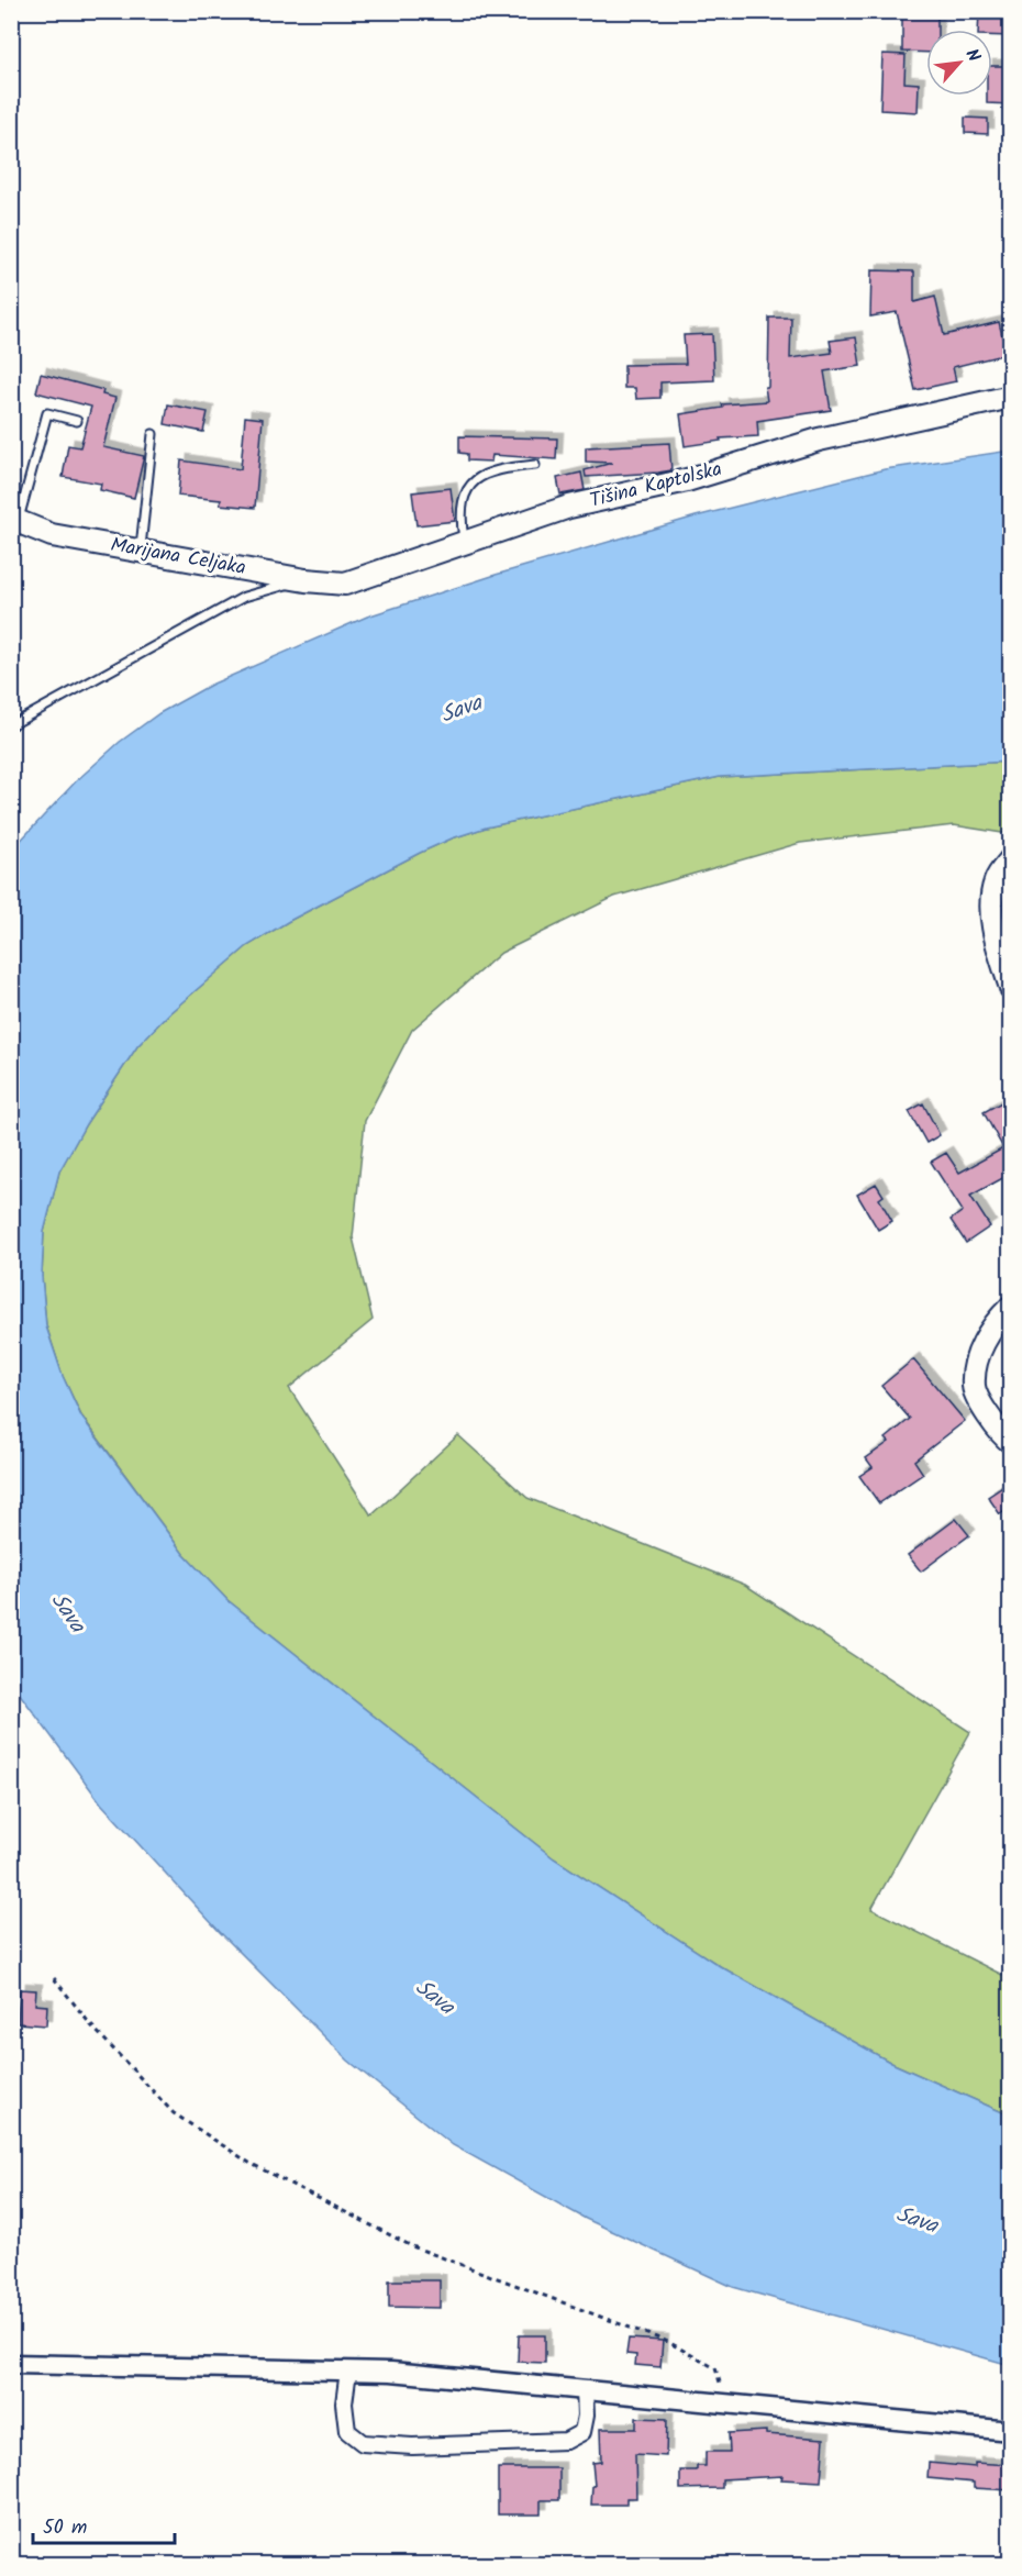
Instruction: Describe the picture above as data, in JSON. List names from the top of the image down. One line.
{"streets":{"main road":["Tišina Kaptolska","Marijana Celjaka"]},"crossings":[["Tišina Kaptolska","Marijana Celjaka"]],"water":["Sava"],"scale_bar":"50 m","north":"top right"}
